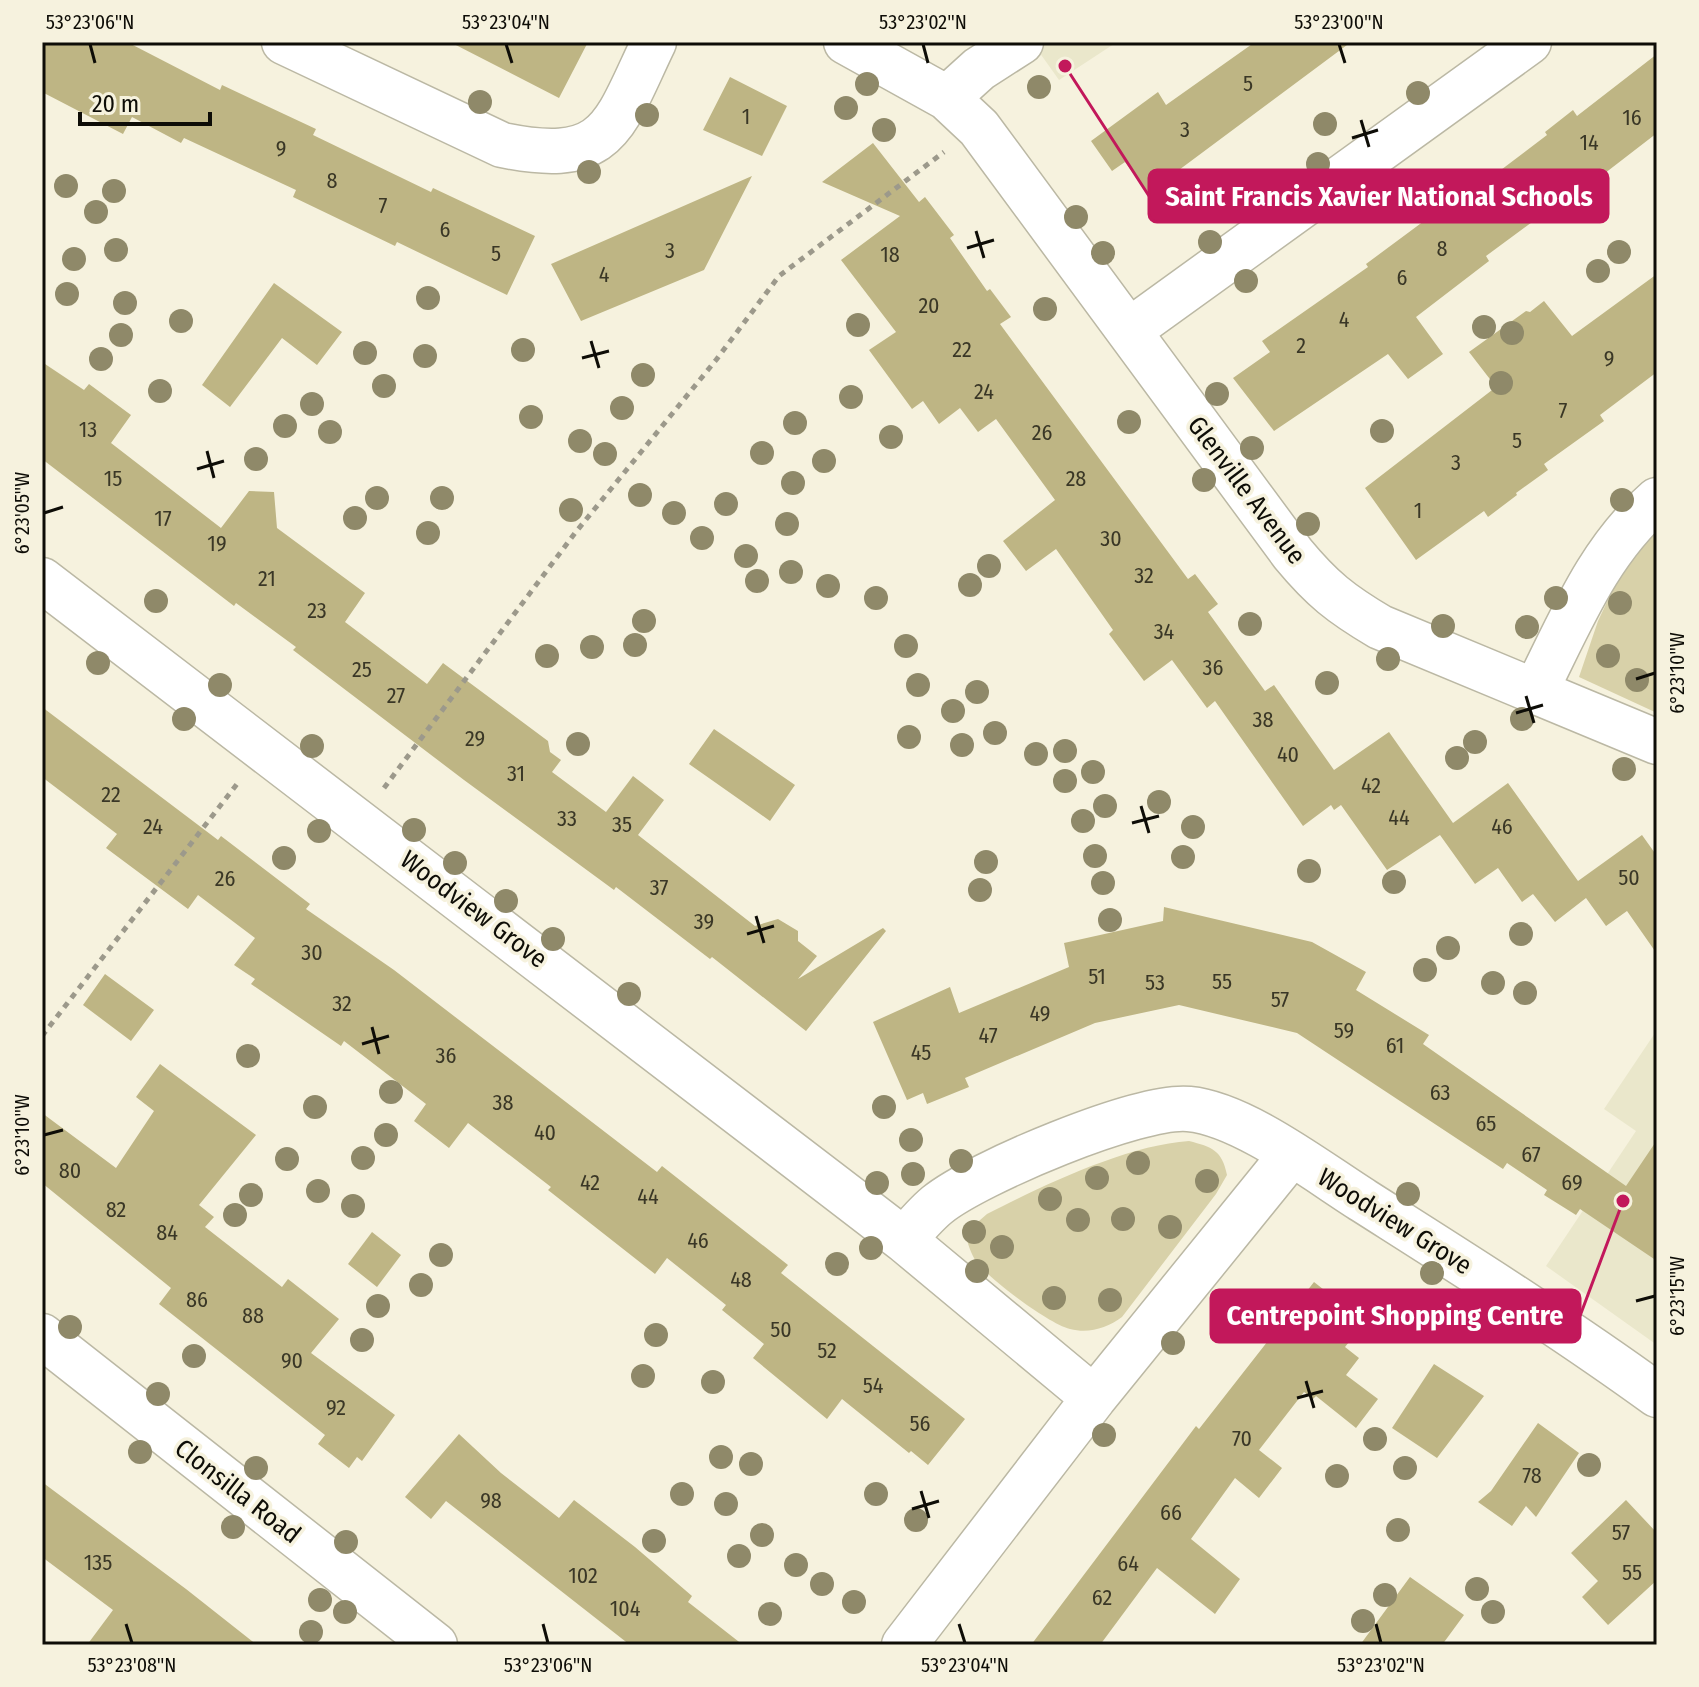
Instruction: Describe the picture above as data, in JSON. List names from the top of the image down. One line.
{"streets":{"street":["Glenville Avenue","Woodview Grove","Clonsilla Road"]},"places":["Saint Francis Xavier National Schools","Centrepoint Shopping Centre"],"house_numbers":["5","1","16","3","14","9","8","7","6","8","3","5","18","4","6","20","4","2","22","9","24","7","13","26","5","3","15","28","1","17","30","19","32","21","23","34","36","25","27","38","29","40","31","42","22","44","33","35","24","46","50","26","37","39","30","51","55","53","57","32","49","59","47","61","45","36","63","38","65","40","67","80","42","69","44","82","84","46","48","86","88","50","52","90","54","92","56","70","78","98","66","57","135","64","55","102","62","104"],"scale_bar":"20 m","coordinates":["53°23'06\"N","53°23'04\"N","53°23'02\"N","53°23'00\"N","6°23'05\"W","6°23'10\"W","6°23'15\"W","53°23'08\"N"]}
